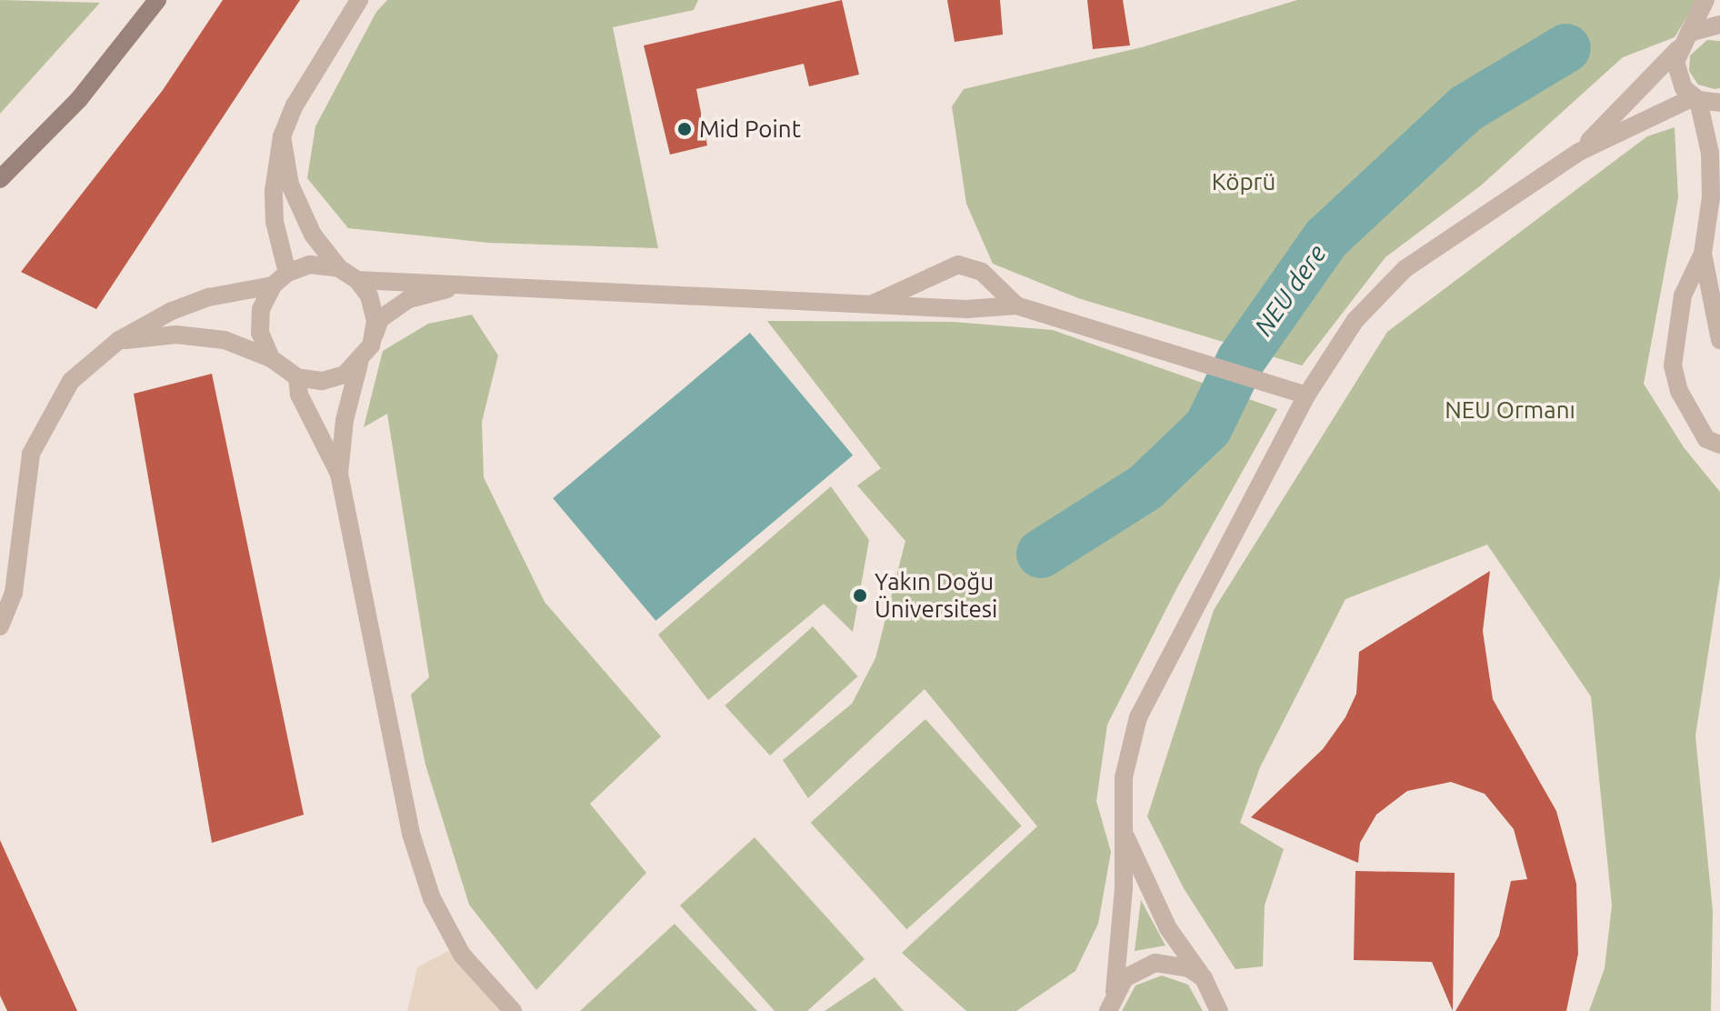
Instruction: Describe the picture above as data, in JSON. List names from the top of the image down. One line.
{"water":["NEU dere"],"parks":["Köprü","NEU Ormanı"],"places":["Mid Point","Yakın Doğu Üniversitesi"]}
